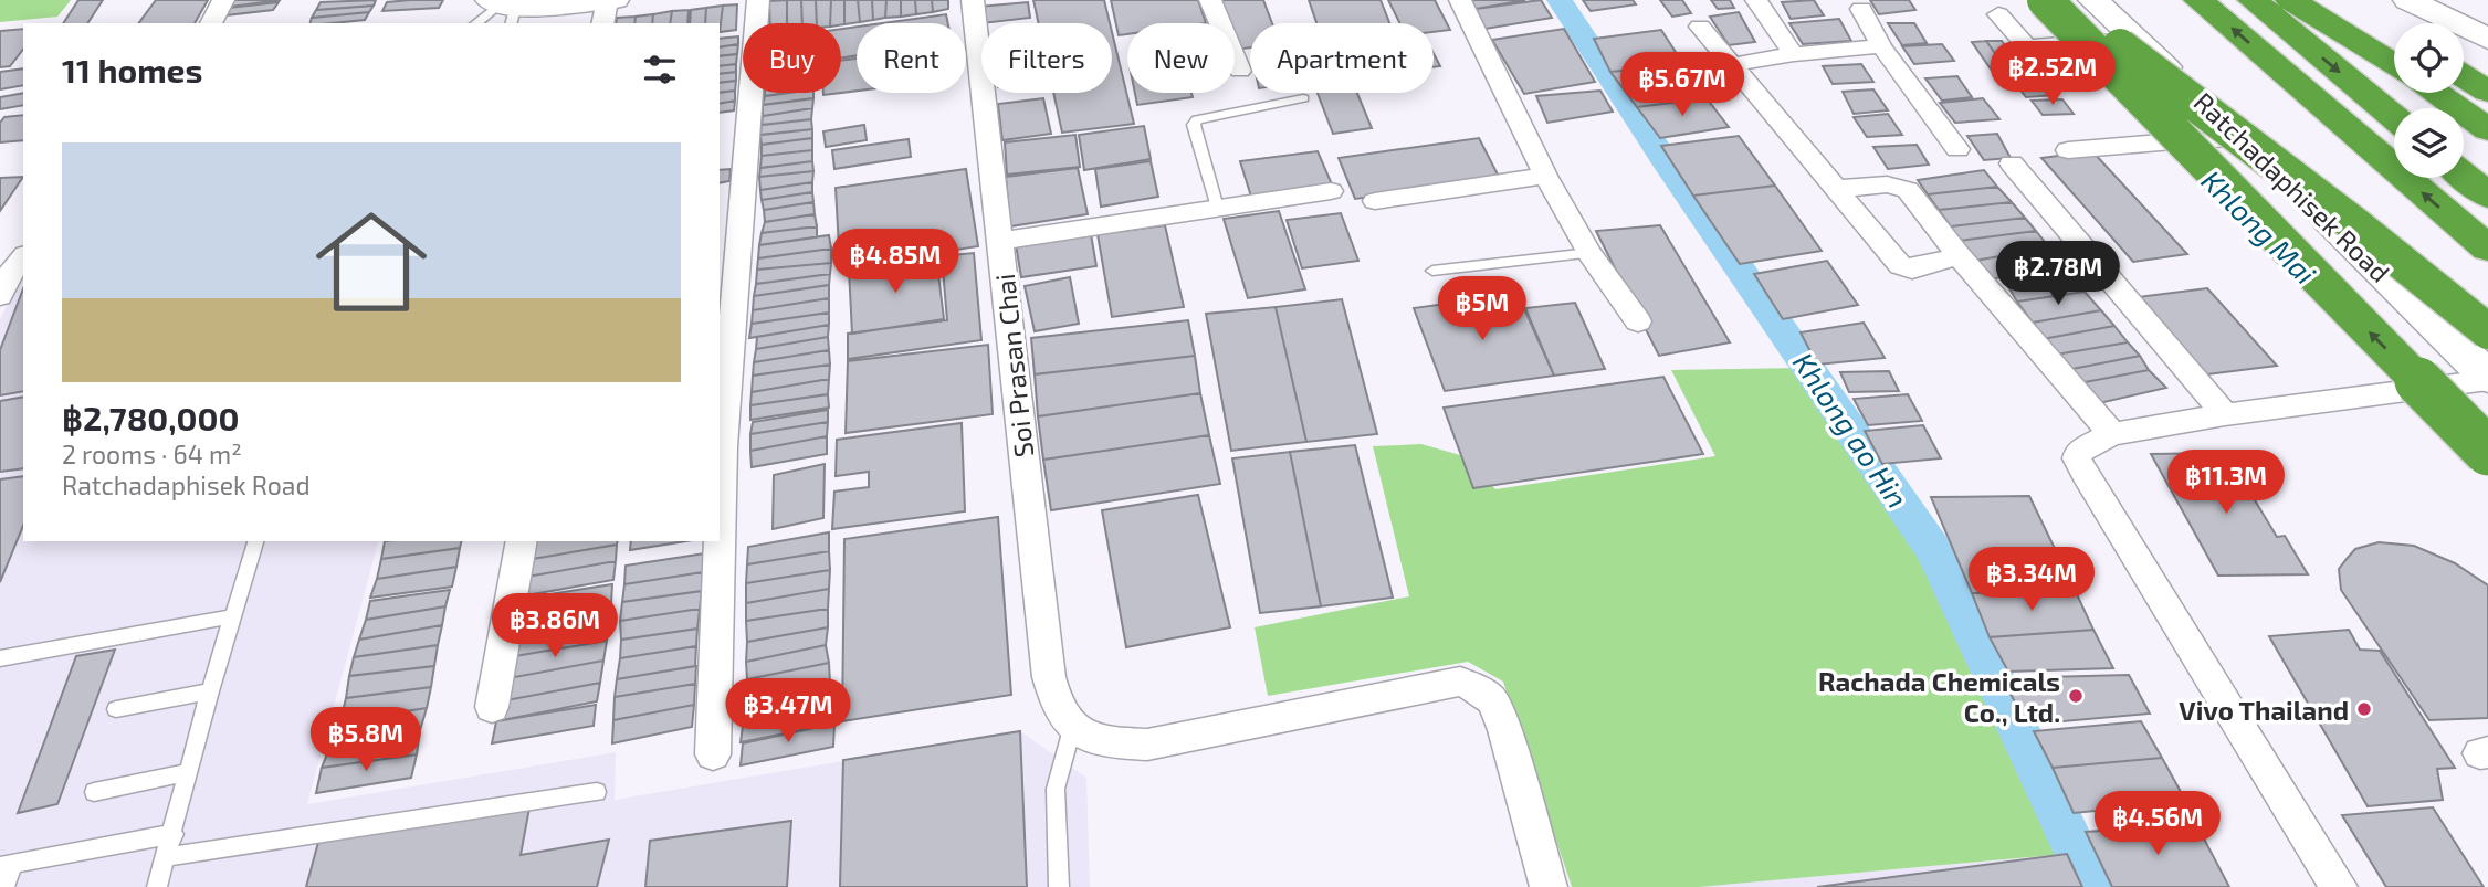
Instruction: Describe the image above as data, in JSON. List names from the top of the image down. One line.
{"streets":{"main road":["Ratchadaphisek Road"],"street":["Soi Prasan Chai"]},"water":["Khlong Mai","Khlong ao Hin"],"places":["Rachada Chemicals Co., Ltd.","Vivo Thailand"],"page":{"chip":["Buy","Rent","Filters","New","Apartment"],"heading":"11 homes","price":["฿2.52M","฿5.67M","฿4.85M","฿2.78M","฿5M","฿11.3M","฿3.34M","฿3.86M","฿3.47M","฿5.8M","฿4.56M"],"list":[{"name":"฿2,780,000","note":"2 rooms · 64 m² · Ratchadaphisek Road"}]}}
